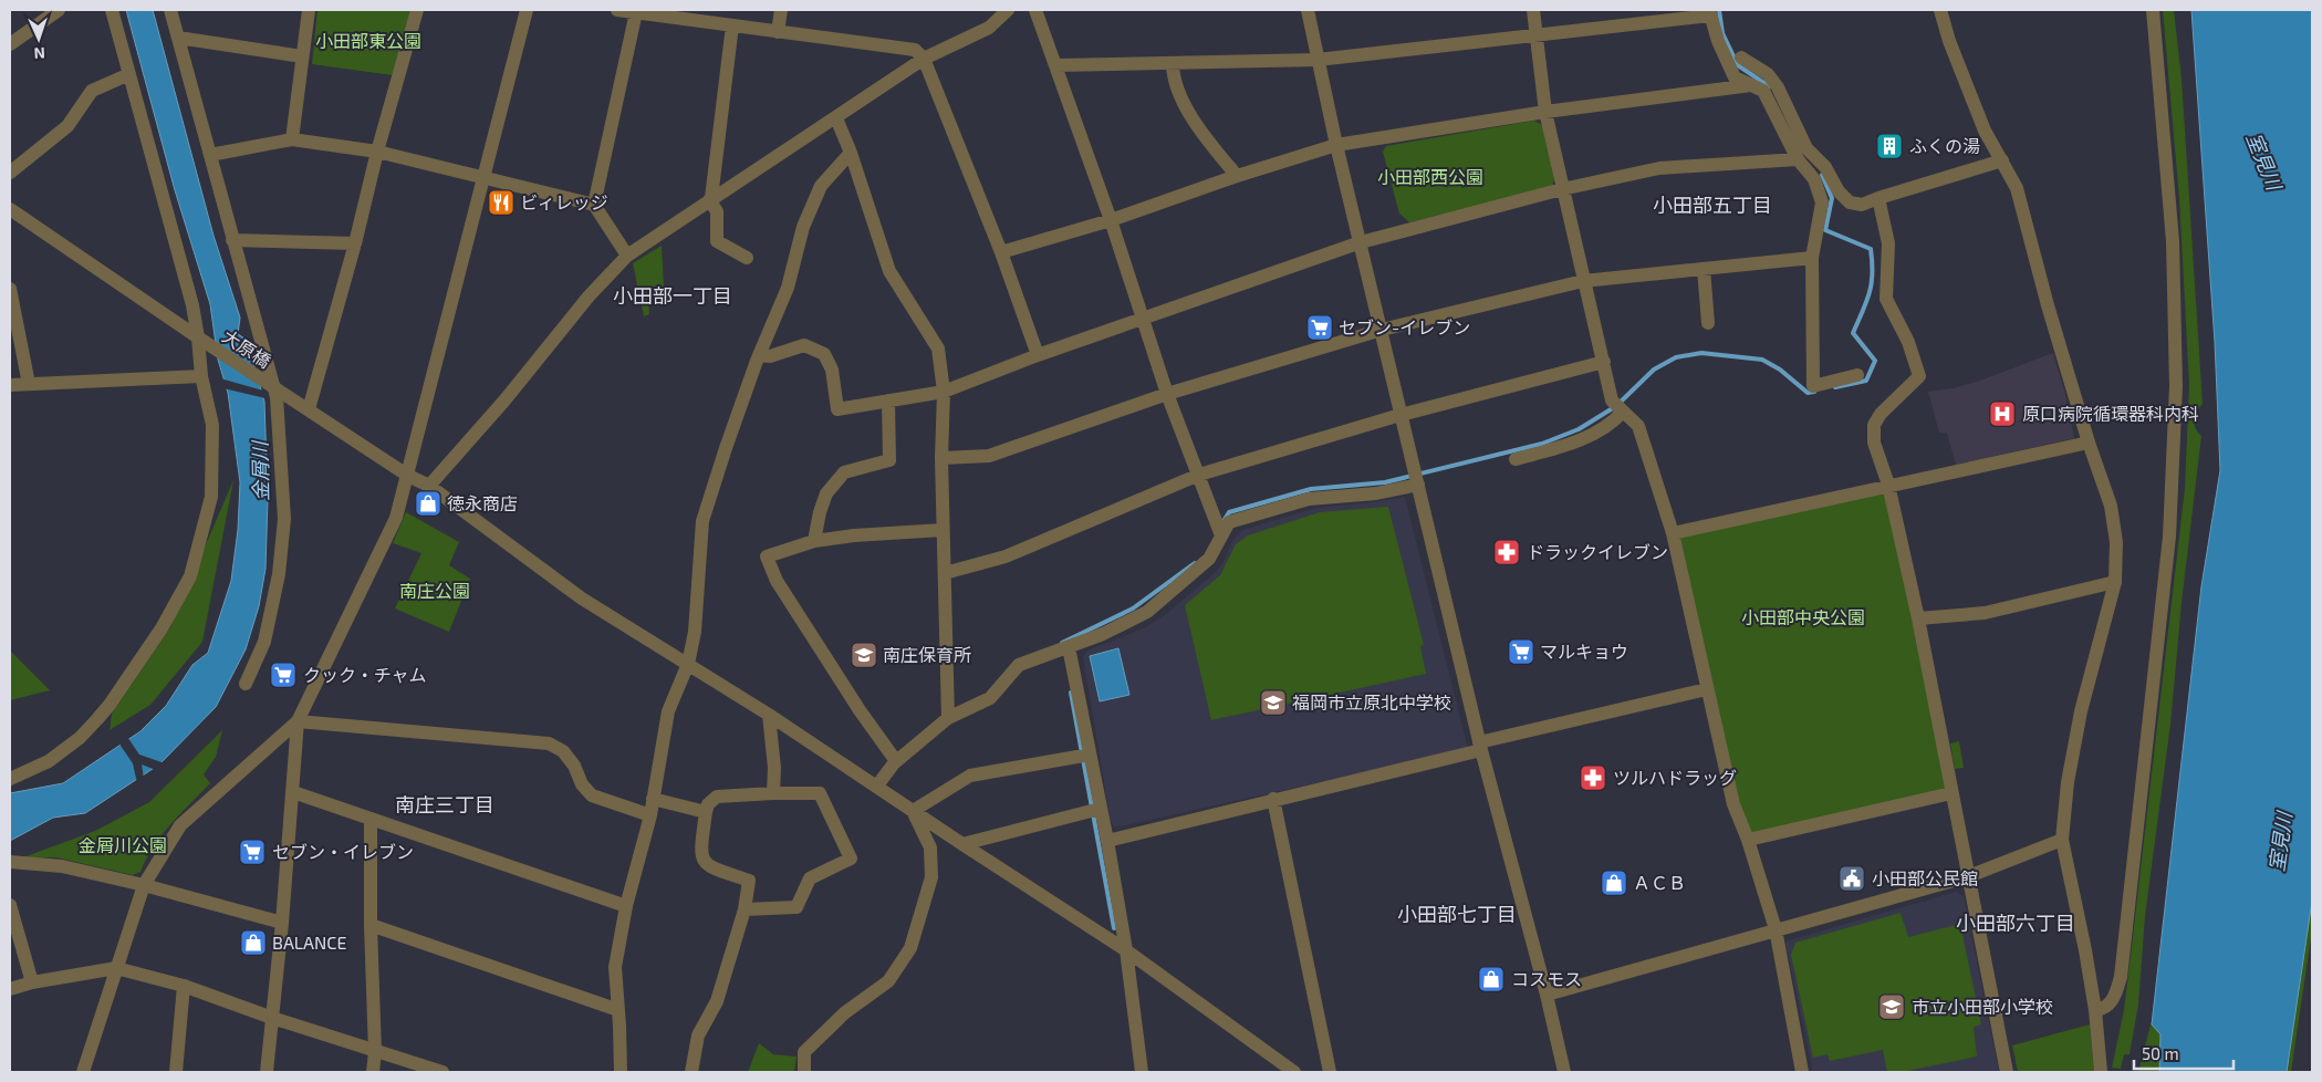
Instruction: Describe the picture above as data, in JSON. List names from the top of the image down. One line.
{"streets":{"street":["大原橋"]},"districts":["小田部五丁目","小田部一丁目","南庄三丁目","小田部七丁目","小田部六丁目"],"water":["室見川","金屑川"],"parks":["小田部東公園","小田部西公園","南庄公園","小田部中央公園","金屑川公園"],"places":{"building":["ふくの湯"],"restaurant":["ビィレッジ"],"supermarket":["セブン-イレブン","マルキョウ","クック・チャム","セブン・イレブン"],"hospital":["原口病院循環器科内科"],"shop":["徳永商店","ＡＣＢ","BALANCE","コスモス"],"pharmacy":["ドラックイレブン","ツルハドラッグ"],"school or university":["南庄保育所","福岡市立原北中学校","市立小田部小学校"],"public building":["小田部公民館"]},"scale_bar":"50 m","north":"bottom"}
